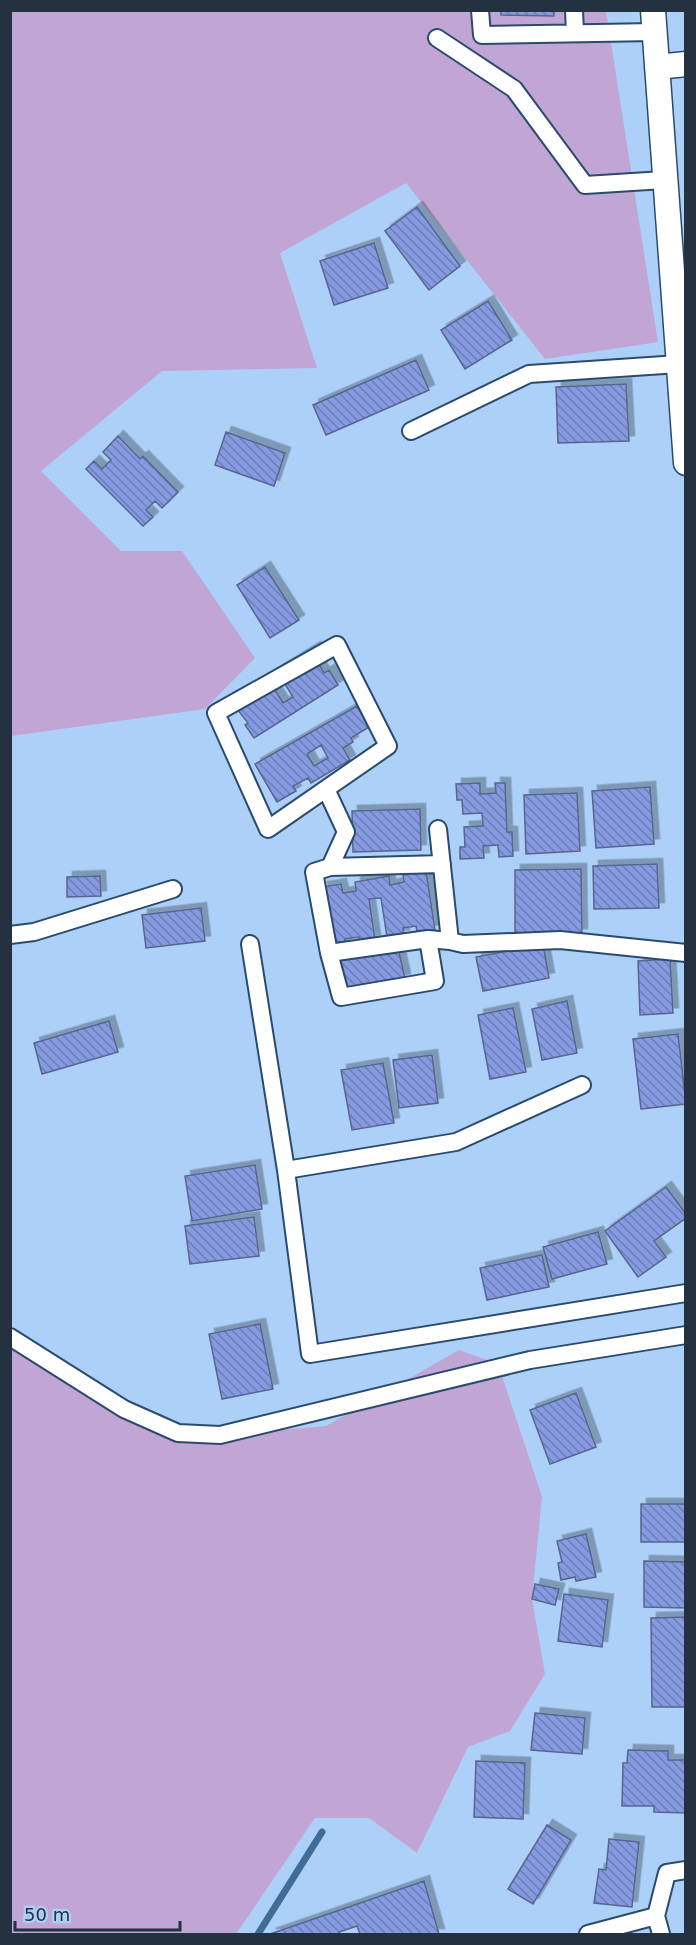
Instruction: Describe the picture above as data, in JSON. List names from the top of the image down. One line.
{"scale_bar":"50 m"}
